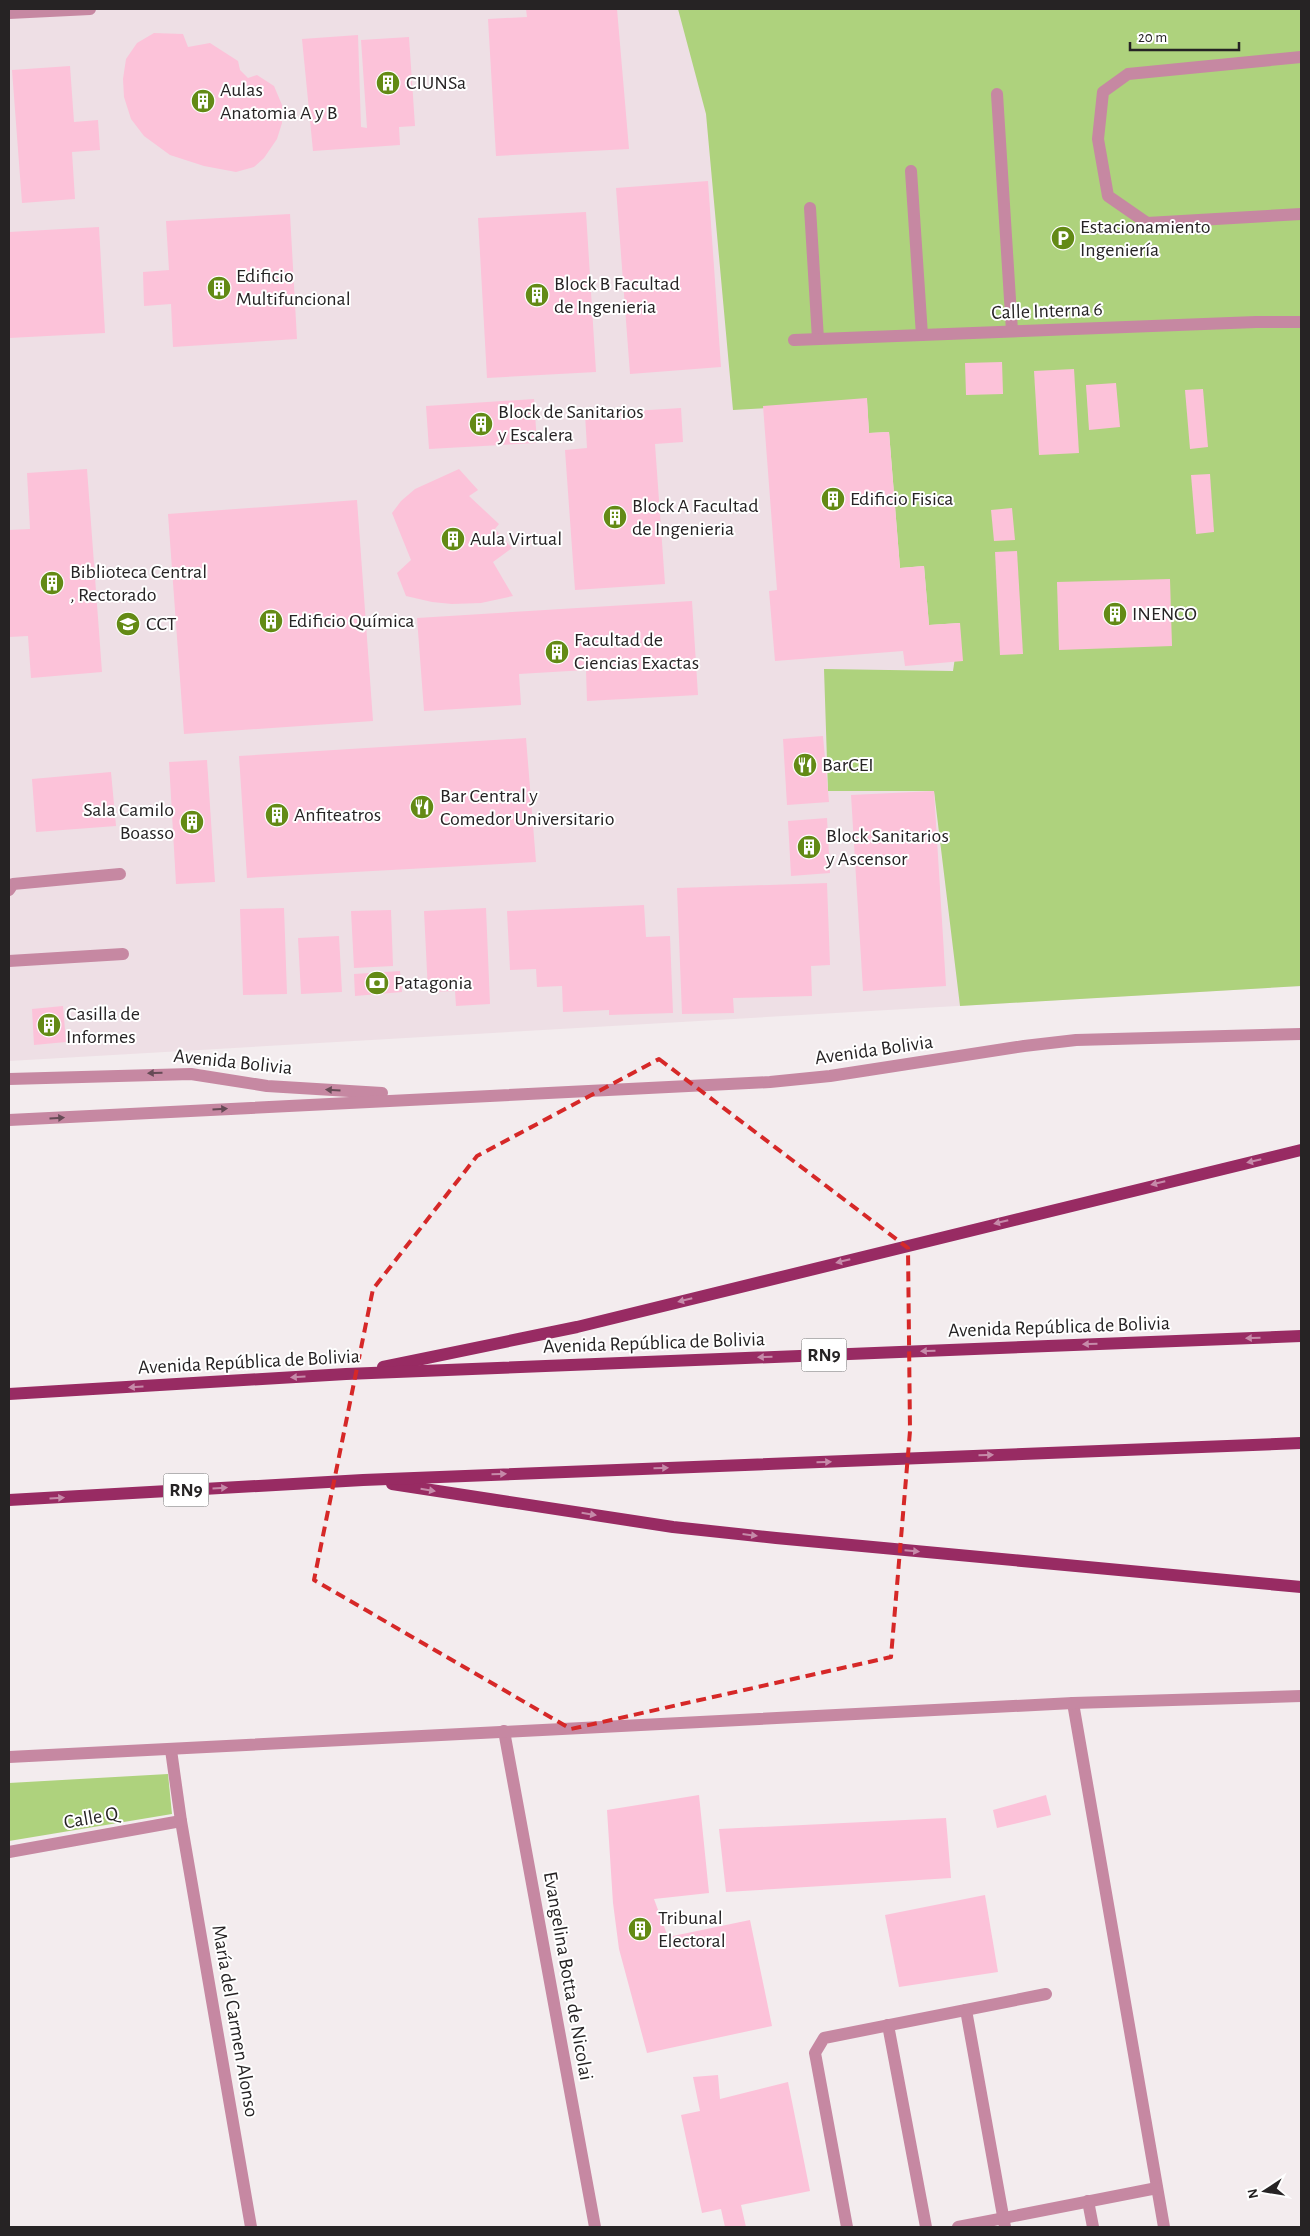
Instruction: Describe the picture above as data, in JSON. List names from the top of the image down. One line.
{"streets":{"main road":["Avenida República de Bolivia","RN9"],"street":["Calle Interna 6","Avenida Bolivia","Calle Q","Evangelina Botta de Nicolai","María del Carmen Alonso"]},"crossings":[["Calle Q","María del Carmen Alonso"]],"places":{"building":["CIUNSa","Aulas Anatomia A y B","Edificio Multifuncional","Block B Facultad de Ingenieria","Block de Sanitarios y Escalera","Edificio Fisica","Block A Facultad de Ingenieria","Aula Virtual","Biblioteca Central , Rectorado","INENCO","Edificio Química","Facultad de Ciencias Exactas","Anfiteatros","Sala Camilo Boasso","Block Sanitarios y Ascensor","Casilla de Informes","Tribunal Electoral"],"parking":["Estacionamiento Ingeniería"],"school or university":["CCT"],"restaurant":["BarCEI","Bar Central y Comedor Universitario"],"bank":["Patagonia"]},"scale_bar":"20 m","north":"left"}
